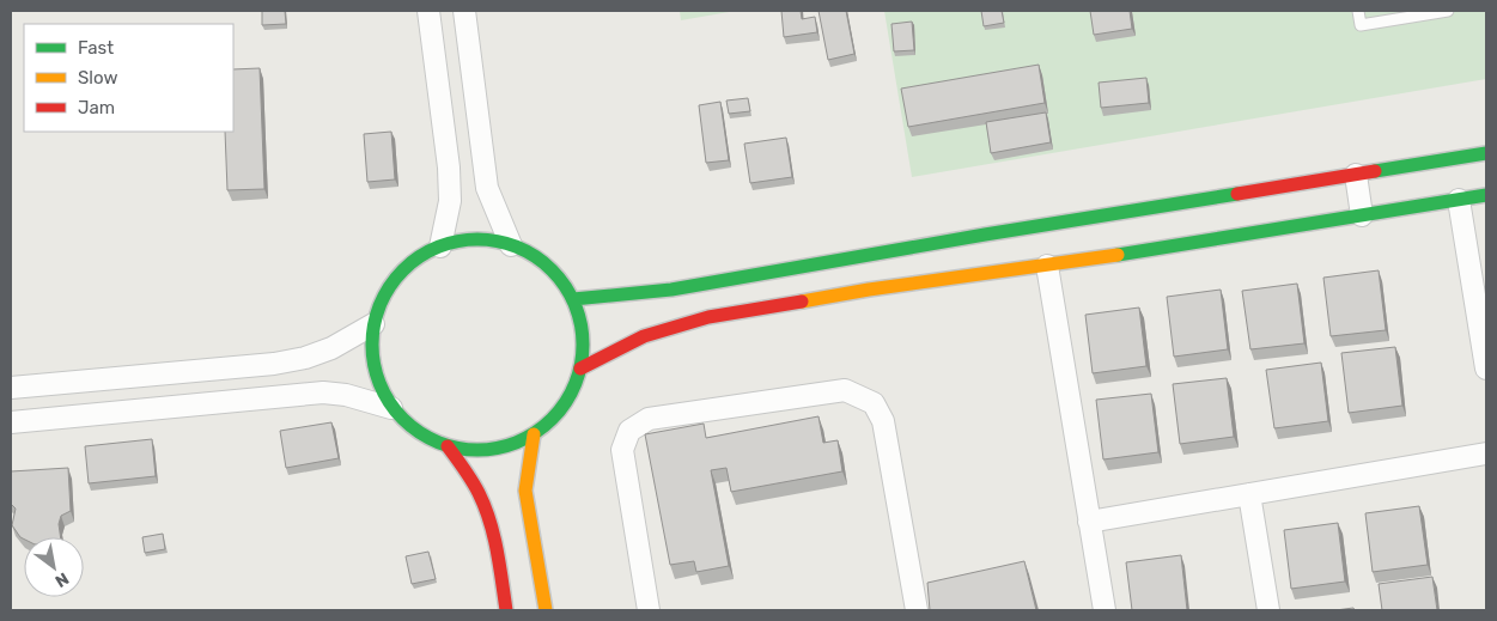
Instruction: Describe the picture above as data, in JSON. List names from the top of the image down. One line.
{"legend":["Fast","Slow","Jam"],"north":"bottom right"}
